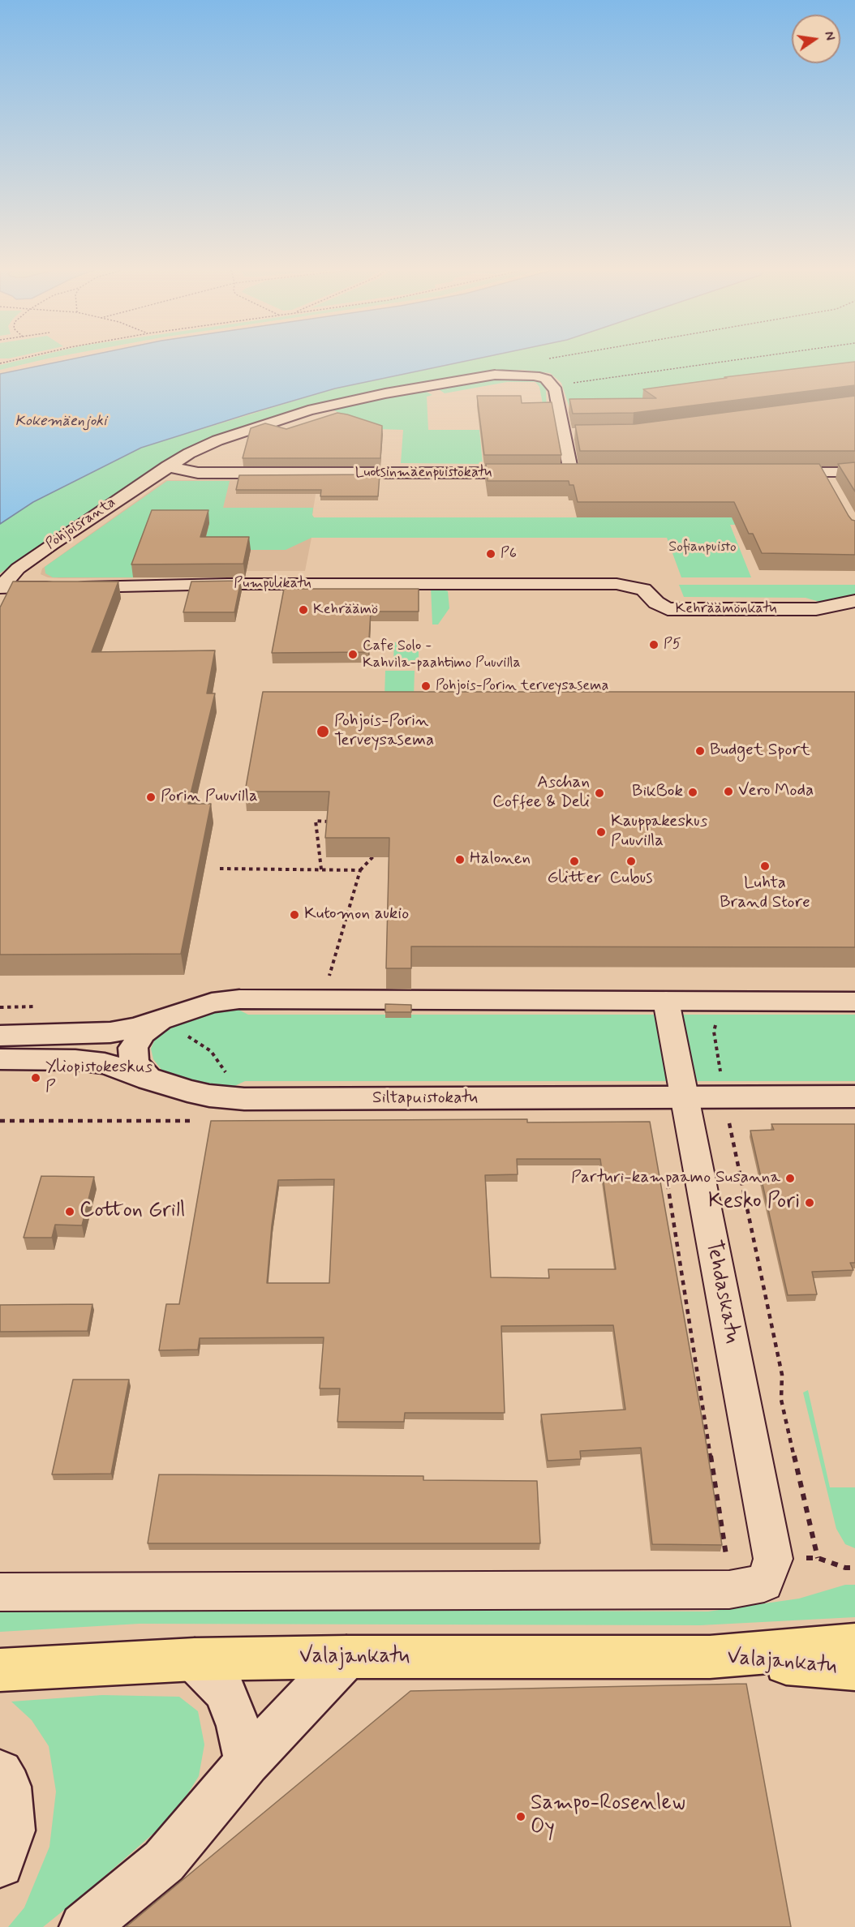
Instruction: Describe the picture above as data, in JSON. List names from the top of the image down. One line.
{"streets":{"main road":["Siltapuistokatu","Valajankatu"],"street":["Luotsinmäenpuistokatu","Pohjoisranta","Pumpulikatu","Kehräämönkatu","Tehdaskatu"]},"crossings":[["Luotsinmäenpuistokatu","Pohjoisranta"],["Pohjoisranta","Pumpulikatu"],["Pumpulikatu","Kehräämönkatu"],["Siltapuistokatu","Tehdaskatu"]],"water":["Kokemäenjoki"],"parks":["Sofianpuisto"],"places":["P6","Kehräämö","P5","Cafe Solo - Kahvila-paahtimo Puuvilla","Pohjois-Porin terveysasema","Pohjois-Porin Terveysasema","Budget Sport","Vero Moda","BikBok","Aschan Coffee & Deli","Porin Puuvilla","Kauppakeskus Puuvilla","Halonen","Glitter","Cubus","Luhta Brand Store","Kutomon aukio","Yliopistokeskus P","Parturi-kampaamo Susanna","Kesko Pori","Cotton Grill","Sampo-Rosenlew Oy"],"north":"right"}
